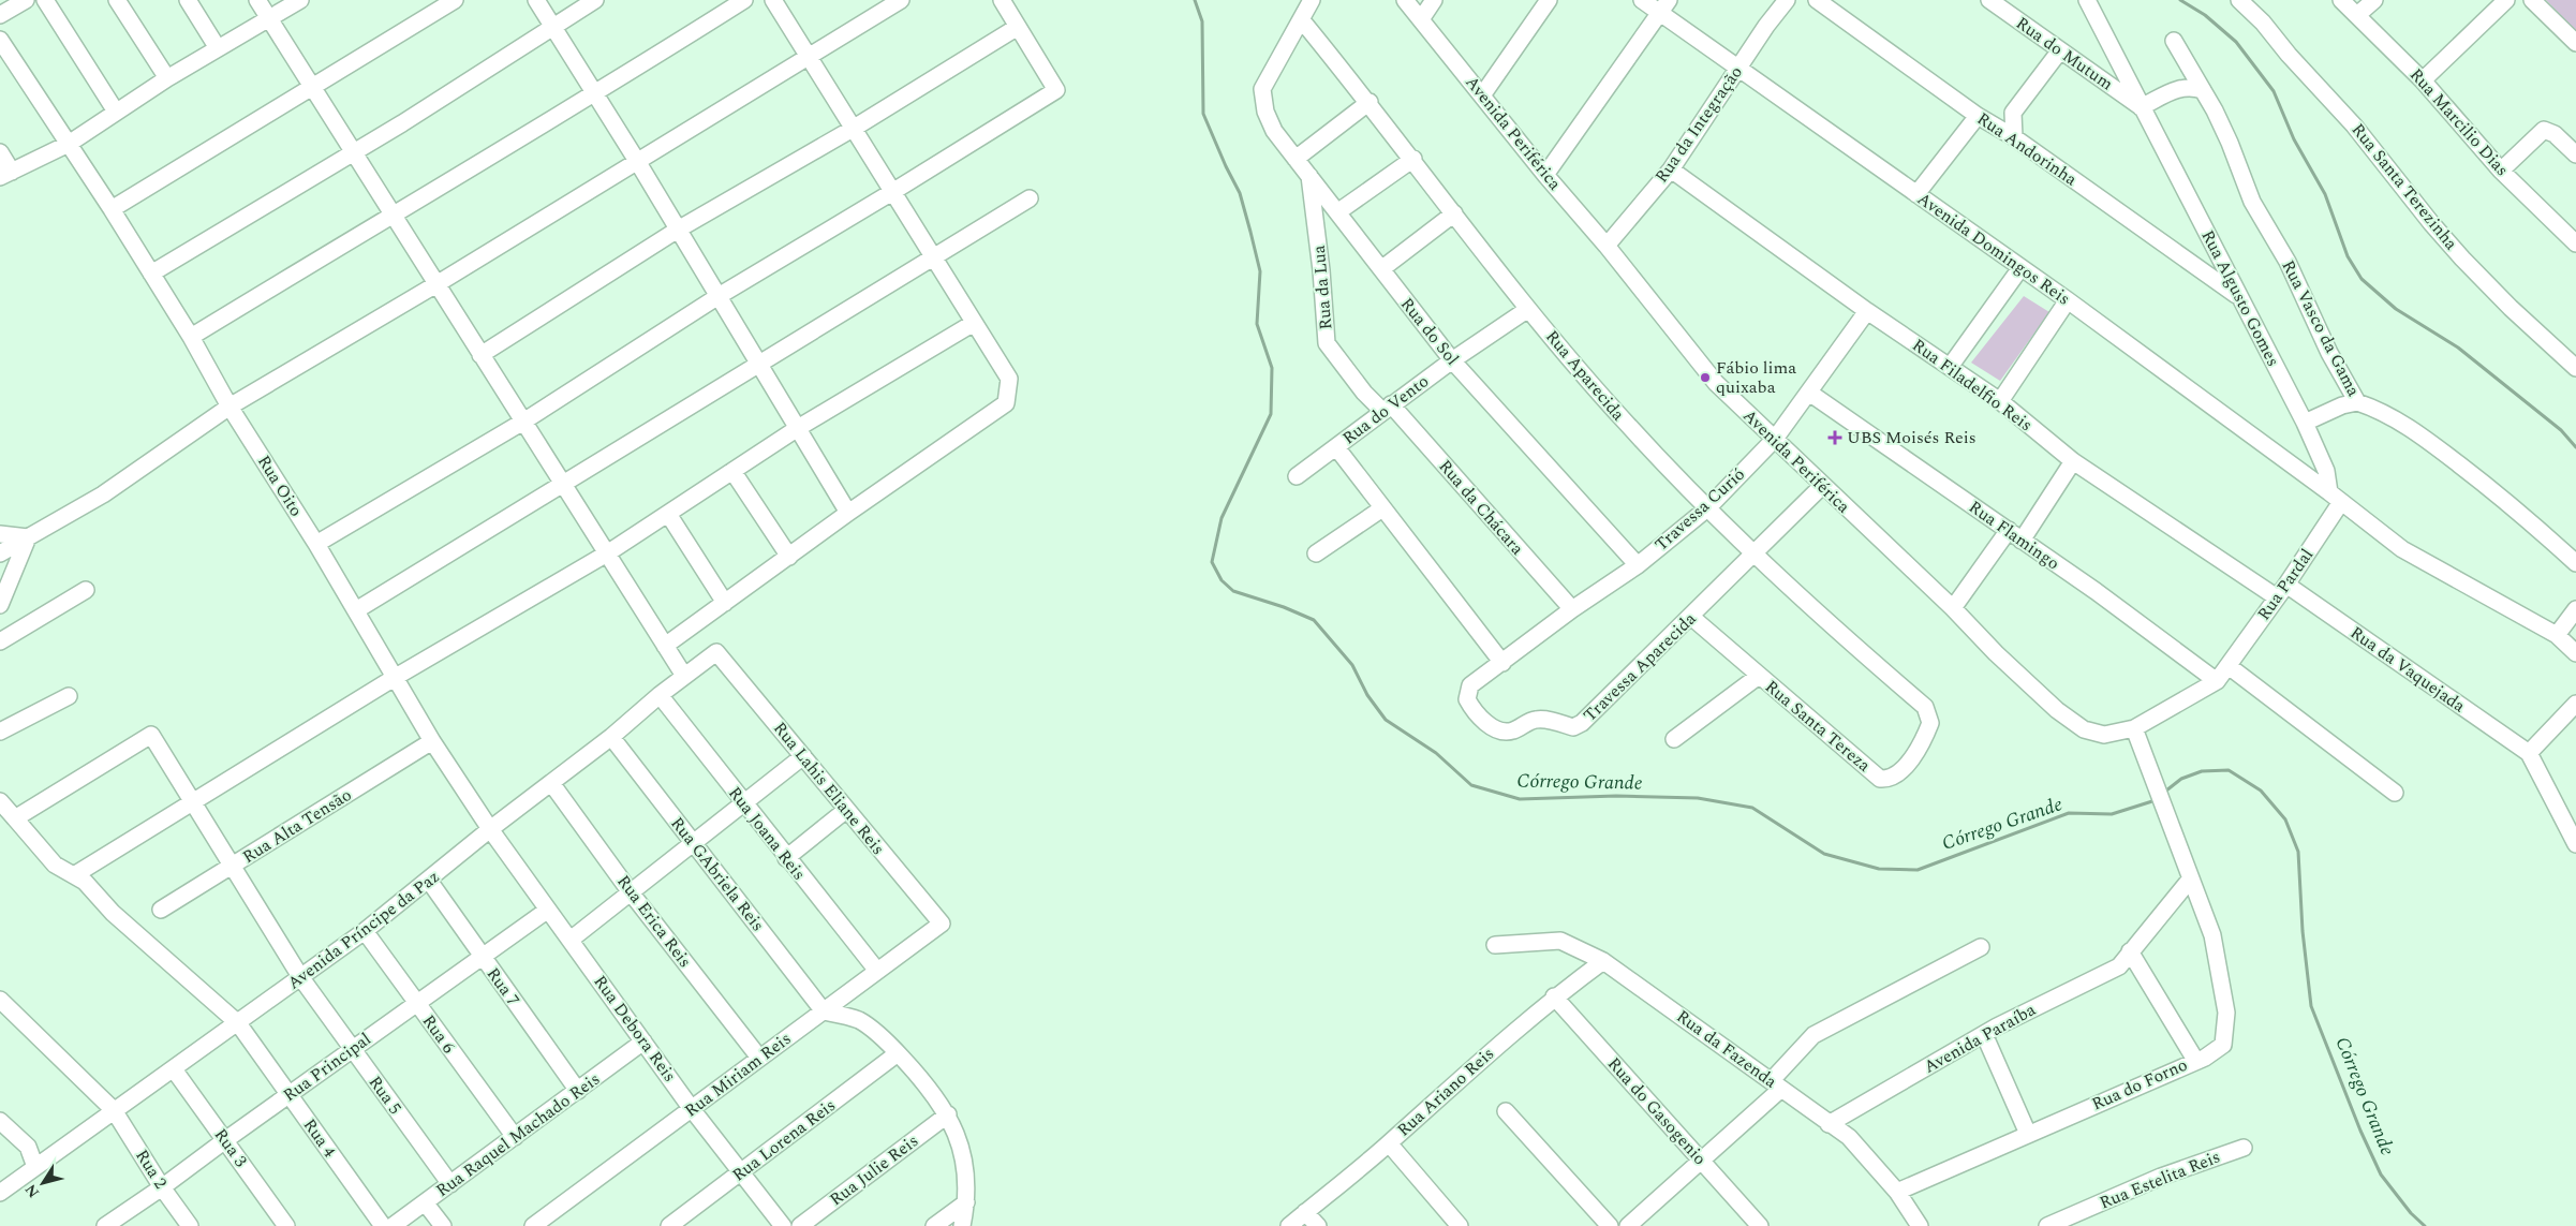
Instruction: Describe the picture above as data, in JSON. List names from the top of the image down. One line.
{"streets":{"street":["Rua do Mutum","Rua Marcilio Dias","Rua da Integração","Avenida Periférica","Rua Andorinha","Rua Santa Terezinha","Avenida Domingos Reis","Rua da Lua","Rua Algusto Gomes","Rua Vasco da Gama","Rua do Sol","Rua Aparecida","Rua Filadelfio Reis","Rua do Vento","Rua Oito","Rua da Chácara","Travessa Curió","Rua Flamingo","Rua Pardal","Travessa Aparecida","Rua da Vaquejada","Rua Santa Tereza","Rua Lahis Eliane Reis","Rua Alta Tensão","Rua Joana Reis","Rua GAbriela Reis","Rua Erica Reis","Avenida Príncipe da Paz","Rua 7","Rua Debora Reis","Rua 6","Avenida Paraíba","Rua da Fazenda","Rua Principal","Rua Miriam Reis","Rua do Forno","Rua Ariano Reis","Rua 5","Rua do Gasogenio","Rua Raquel Machado Reis","Rua 4","Rua Lorena Reis","Rua 3","Rua 2","Rua Julie Reis","Rua Estelita Reis"]},"crossings":[["Rua do Mutum","Rua Algusto Gomes"],["Rua da Integração","Avenida Periférica"],["Rua da Integração","Avenida Domingos Reis"],["Rua da Integração","Rua Filadelfio Reis"],["Avenida Periférica","Travessa Curió"],["Avenida Periférica","Rua Flamingo"],["Avenida Periférica","Rua Pardal"],["Avenida Periférica","Travessa Aparecida"],["Rua Andorinha","Rua Algusto Gomes"],["Avenida Domingos Reis","Rua Algusto Gomes"],["Avenida Domingos Reis","Rua Pardal"],["Rua da Lua","Rua do Sol"],["Rua da Lua","Rua do Vento"],["Rua da Lua","Rua da Chácara"],["Rua Algusto Gomes","Rua Pardal"],["Rua do Sol","Rua Aparecida"],["Rua do Sol","Rua do Vento"],["Rua do Sol","Travessa Curió"],["Rua Aparecida","Rua do Vento"],["Rua Aparecida","Travessa Curió"],["Rua Aparecida","Travessa Aparecida"],["Rua Aparecida","Rua Santa Tereza"],["Rua Filadelfio Reis","Travessa Curió"],["Rua Filadelfio Reis","Rua Pardal"],["Rua Filadelfio Reis","Rua da Vaquejada"],["Rua do Vento","Rua da Chácara"],["Rua Oito","Rua Alta Tensão"],["Rua Oito","Avenida Príncipe da Paz"],["Rua Oito","Rua Debora Reis"],["Rua da Chácara","Travessa Curió"],["Travessa Curió","Rua Flamingo"],["Travessa Curió","Travessa Aparecida"],["Rua Flamingo","Rua Pardal"],["Rua Pardal","Rua da Vaquejada"],["Travessa Aparecida","Rua Santa Tereza"],["Rua Lahis Eliane Reis","Avenida Príncipe da Paz"],["Rua Lahis Eliane Reis","Rua Miriam Reis"],["Rua Alta Tensão","Rua 5"],["Rua Joana Reis","Avenida Príncipe da Paz"],["Rua Joana Reis","Rua Miriam Reis"],["Rua GAbriela Reis","Avenida Príncipe da Paz"],["Rua GAbriela Reis","Rua Miriam Reis"],["Rua Erica Reis","Avenida Príncipe da Paz"],["Rua Erica Reis","Rua Miriam Reis"],["Avenida Príncipe da Paz","Rua 7"],["Avenida Príncipe da Paz","Rua Debora Reis"],["Avenida Príncipe da Paz","Rua 6"],["Avenida Príncipe da Paz","Rua 5"],["Avenida Príncipe da Paz","Rua 4"],["Avenida Príncipe da Paz","Rua 3"],["Avenida Príncipe da Paz","Rua 2"],["Rua 7","Rua Principal"],["Rua 7","Rua Raquel Machado Reis"],["Rua Debora Reis","Rua Principal"],["Rua Debora Reis","Rua Miriam Reis"],["Rua Debora Reis","Rua Raquel Machado Reis"],["Rua Debora Reis","Rua Lorena Reis"],["Rua 6","Rua Principal"],["Rua 6","Rua Raquel Machado Reis"],["Avenida Paraíba","Rua da Fazenda"],["Avenida Paraíba","Rua do Forno"],["Rua da Fazenda","Rua do Forno"],["Rua da Fazenda","Rua Ariano Reis"],["Rua Principal","Rua 5"],["Rua Principal","Rua 4"],["Rua Principal","Rua 3"],["Rua Principal","Rua 2"],["Rua Ariano Reis","Rua do Gasogenio"],["Rua 5","Rua Raquel Machado Reis"],["Rua 5","Rua 4"]],"water":["Córrego Grande"],"places":{"other":["Fábio lima quixaba"],"health":["UBS Moisés Reis"]},"north":"bottom left"}
